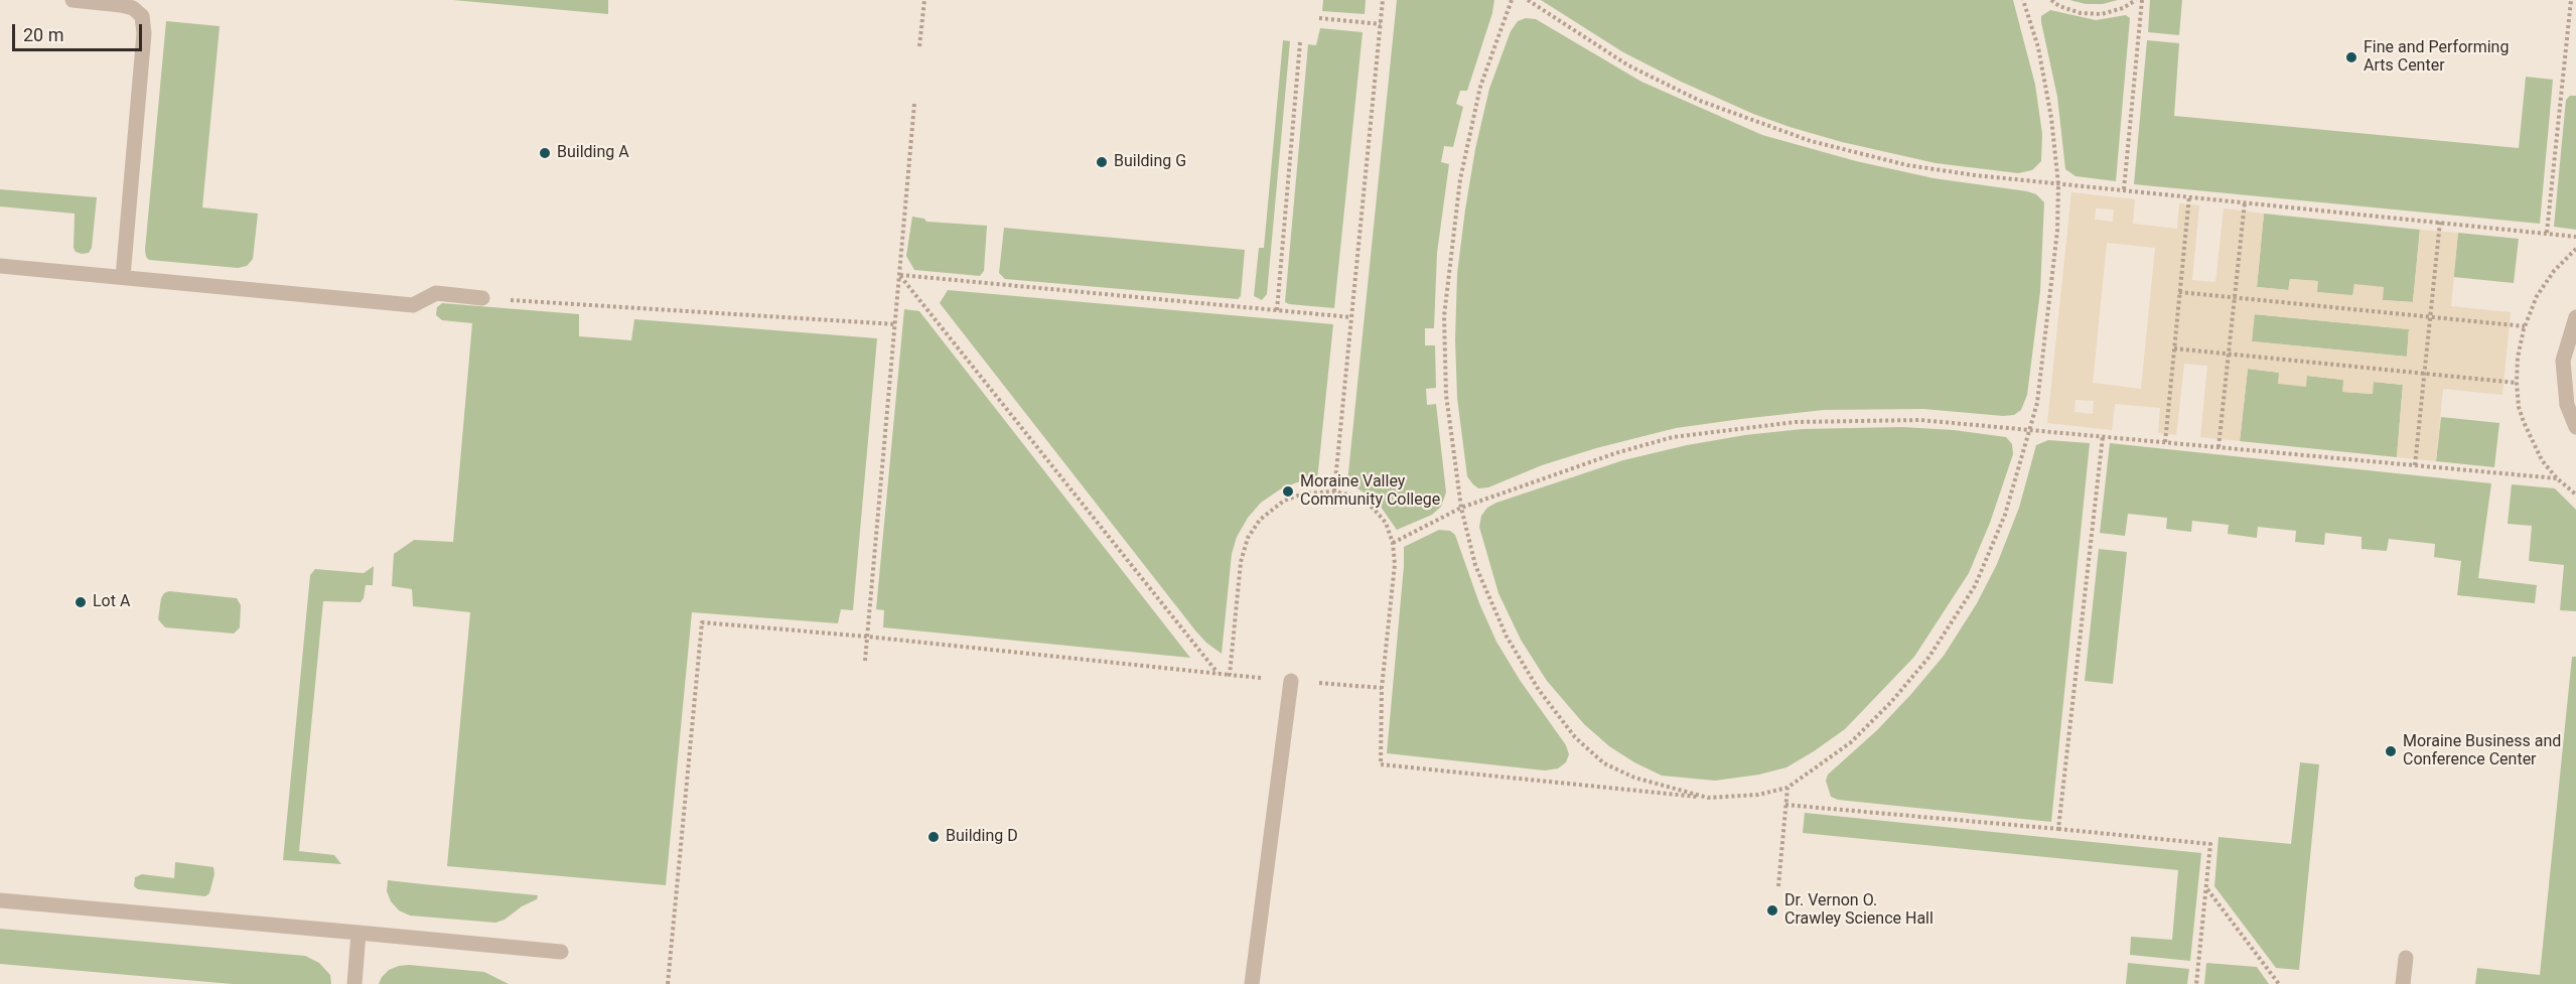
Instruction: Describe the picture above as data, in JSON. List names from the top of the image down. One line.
{"places":["Fine and Performing Arts Center","Building A","Building G","Moraine Valley Community College","Lot A","Moraine Business and Conference Center","Building D","Dr. Vernon O. Crawley Science Hall"],"scale_bar":"20 m"}
